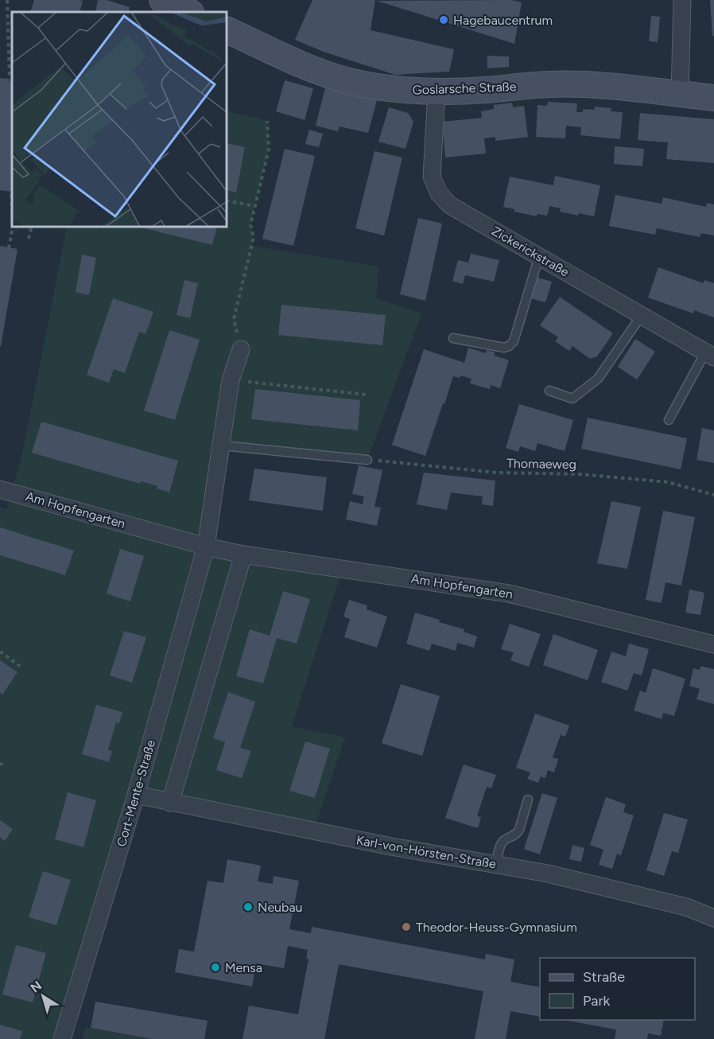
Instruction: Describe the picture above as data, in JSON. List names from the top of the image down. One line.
{"streets":{"main road":["Goslarsche Straße"],"street":["Zickerickstraße","Am Hopfengarten","Cort-Mente-Straße","Karl-von-Hörsten-Straße"],"path":["Thomaeweg"]},"crossings":[["Goslarsche Straße","Zickerickstraße"],["Am Hopfengarten","Cort-Mente-Straße"],["Cort-Mente-Straße","Karl-von-Hörsten-Straße"]],"places":["Hagebaucentrum","Neubau","Theodor-Heuss-Gymnasium","Mensa"],"legend":["Straße","Park"],"north":"top left"}
